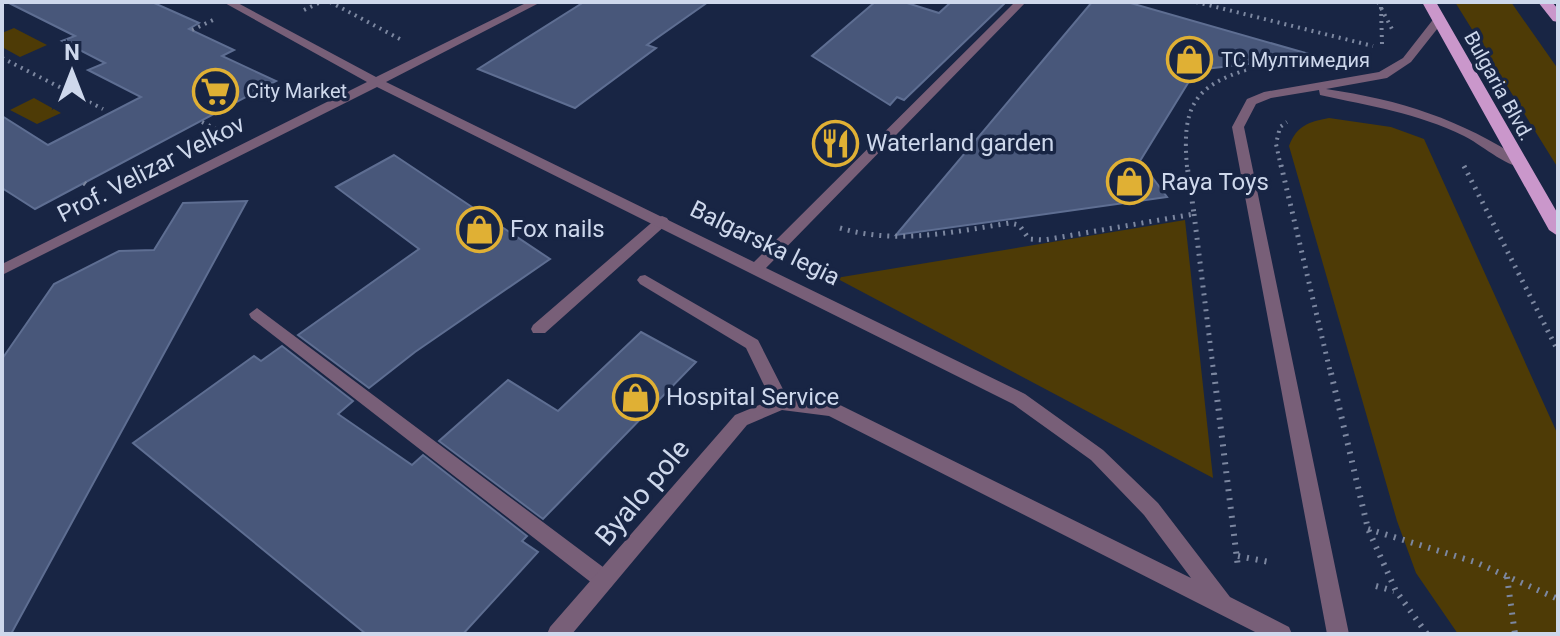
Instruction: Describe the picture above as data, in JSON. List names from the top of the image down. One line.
{"streets":{"main road":["Bulgaria Blvd."],"street":["Prof. Velizar Velkov","Balgarska legia","Byalo pole"]},"crossings":[["Prof. Velizar Velkov","Balgarska legia"],["Balgarska legia","Byalo pole"]],"places":{"shop":["ТС Мултимедия","Raya Toys","Fox nails","Hospital Service"],"supermarket":["City Market"],"restaurant":["Waterland garden"]},"north":"top"}
